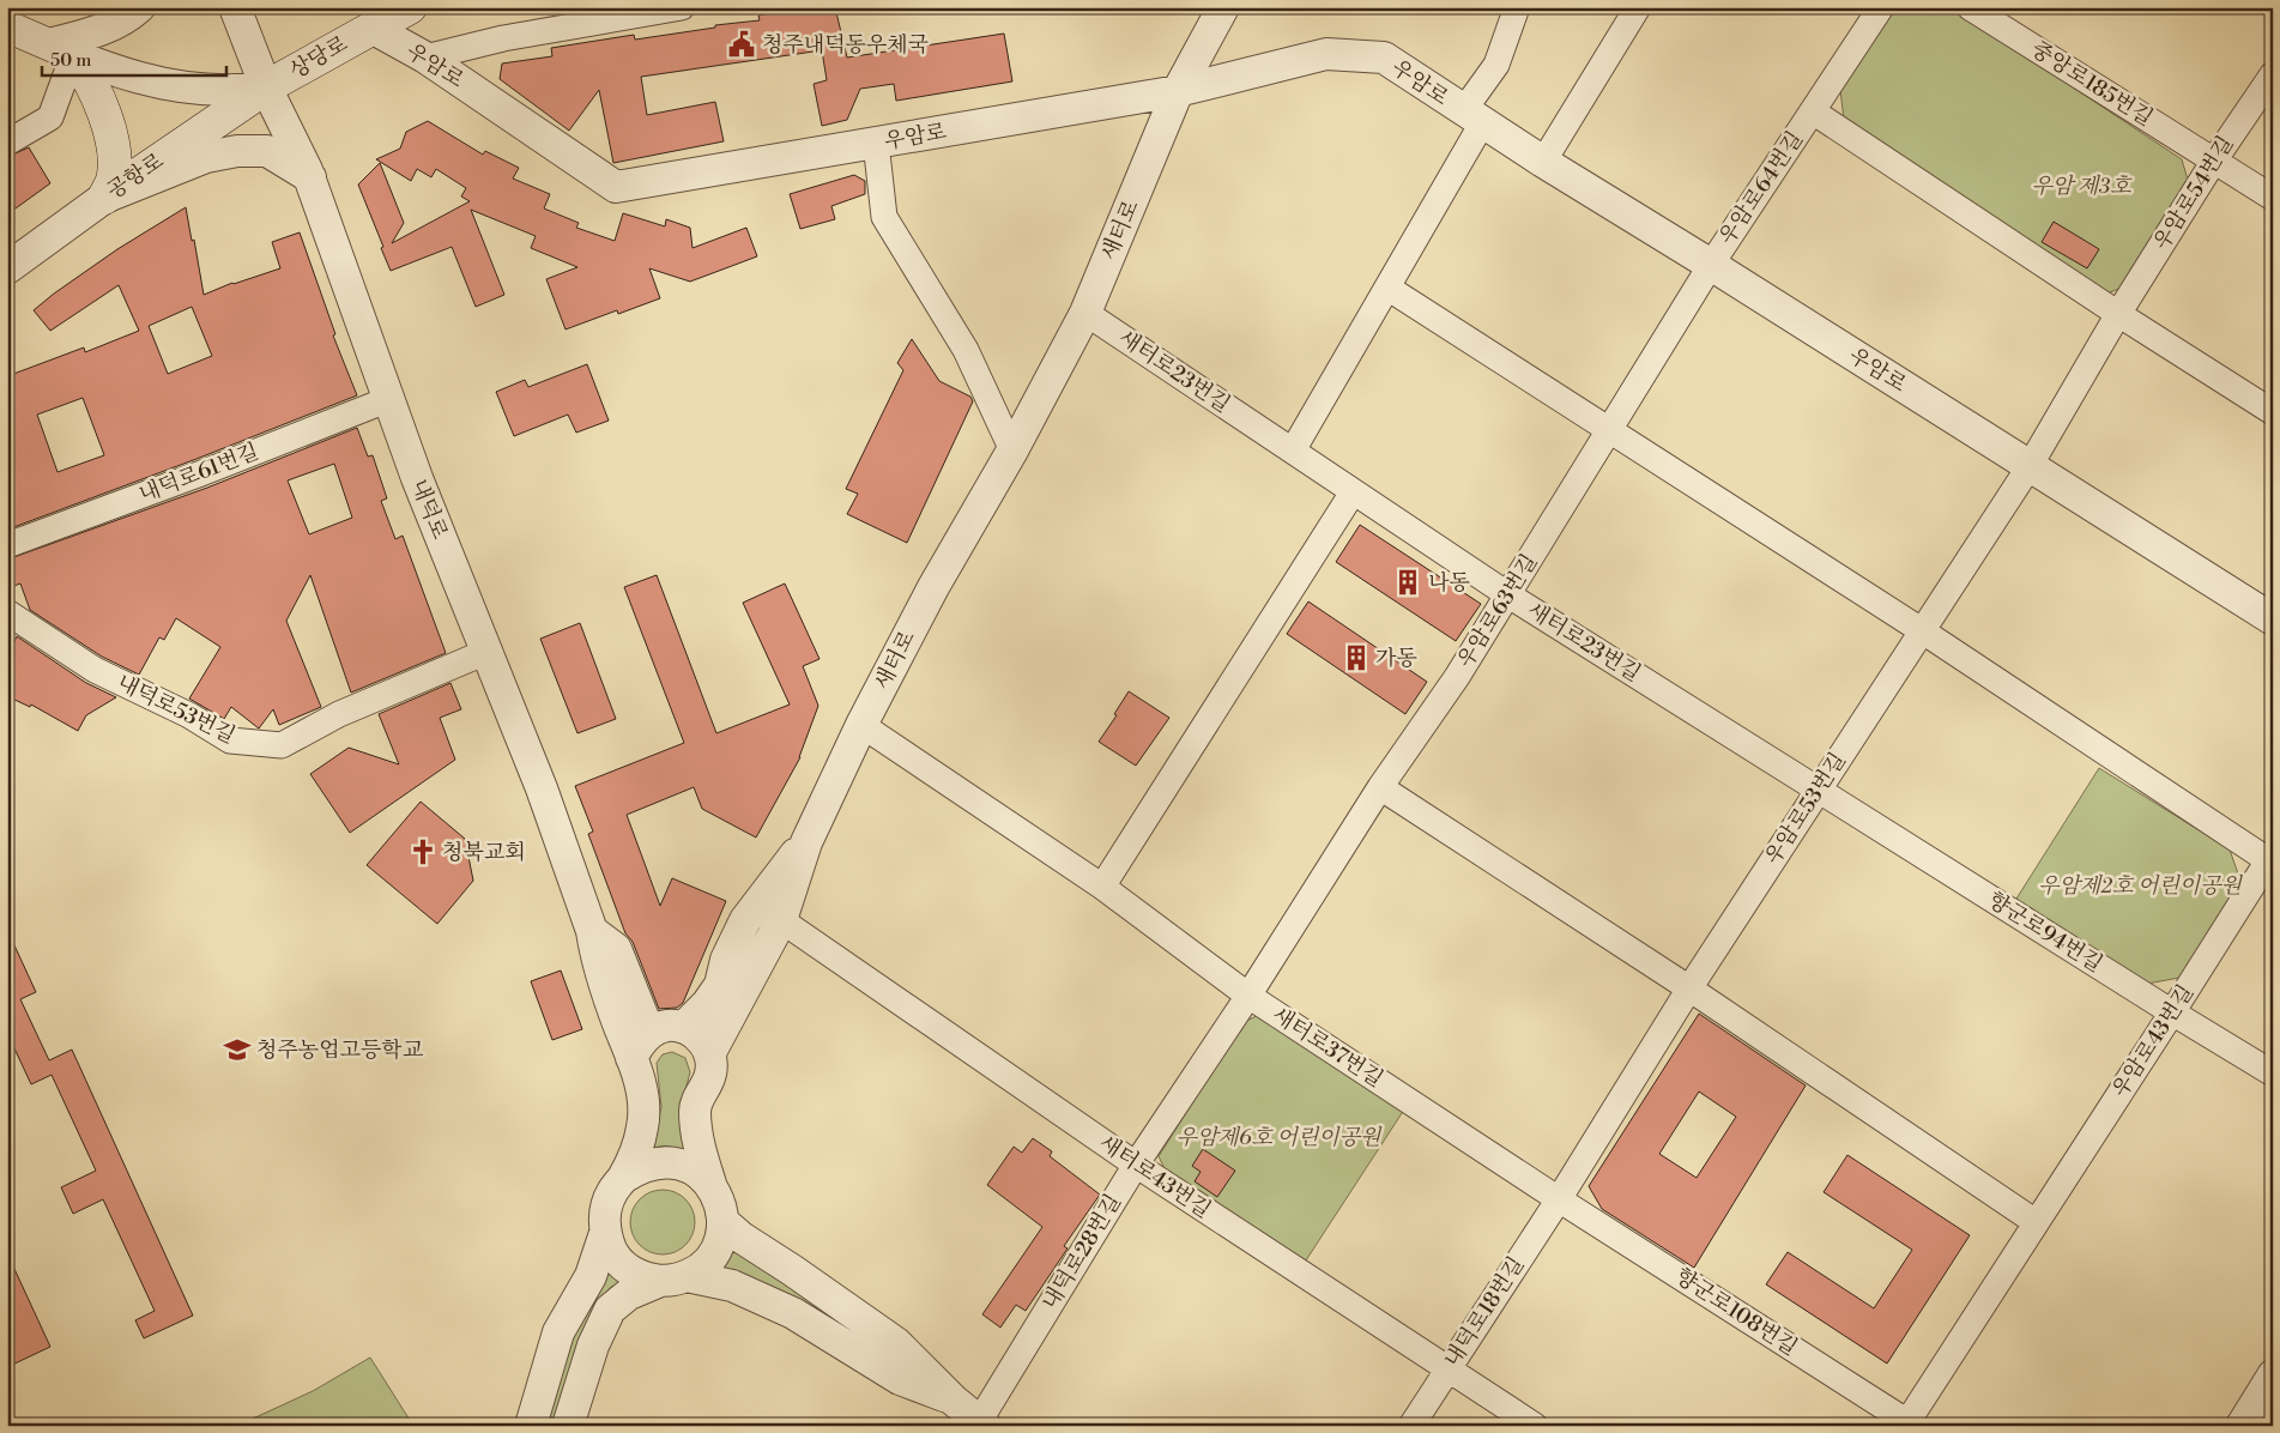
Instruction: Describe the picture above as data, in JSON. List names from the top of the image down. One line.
{"streets":{"main road":["상당로","공항로"],"street":["우암로","중앙로185번길","우암로64번길","우암로54번길","새터로","새터로23번길","내덕로61번길","내덕로","우암로63번길","내덕로53번길","우암로53번길","향군로94번길","우암로43번길","새터로37번길","새터로43번길","내덕로28번길","내덕로18번길","향군로108번길"]},"crossings":[["상당로","우암로"],["상당로","공항로"],["상당로","내덕로"],["우암로","우암로64번길"],["우암로","우암로54번길"],["우암로","새터로"],["우암로","우암로63번길"],["우암로","우암로53번길"],["중앙로185번길","우암로54번길"],["공항로","내덕로"],["우암로64번길","우암로54번길"],["우암로64번길","우암로63번길"],["우암로54번길","우암로53번길"],["새터로","새터로23번길"],["새터로","새터로37번길"],["새터로23번길","우암로63번길"],["새터로23번길","우암로53번길"],["새터로23번길","향군로94번길"],["내덕로61번길","내덕로"],["내덕로","내덕로53번길"],["우암로63번길","새터로37번길"],["우암로63번길","내덕로28번길"],["우암로53번길","향군로94번길"],["우암로53번길","우암로43번길"],["우암로53번길","새터로37번길"],["우암로53번길","내덕로18번길"],["우암로53번길","향군로108번길"],["향군로94번길","우암로43번길"],["우암로43번길","향군로108번길"],["새터로37번길","내덕로28번길"],["새터로37번길","내덕로18번길"],["새터로37번길","향군로108번길"],["새터로43번길","내덕로28번길"],["새터로43번길","내덕로18번길"],["내덕로18번길","향군로108번길"]],"parks":["우암 제3호","우암제2호 어린이공원","우암제6호 어린이공원"],"places":{"public building":["청주내덕동우체국"],"building":["나동","가동"],"church":["청북교회"],"school or university":["청주농업고등학교"]},"scale_bar":"50 m"}
